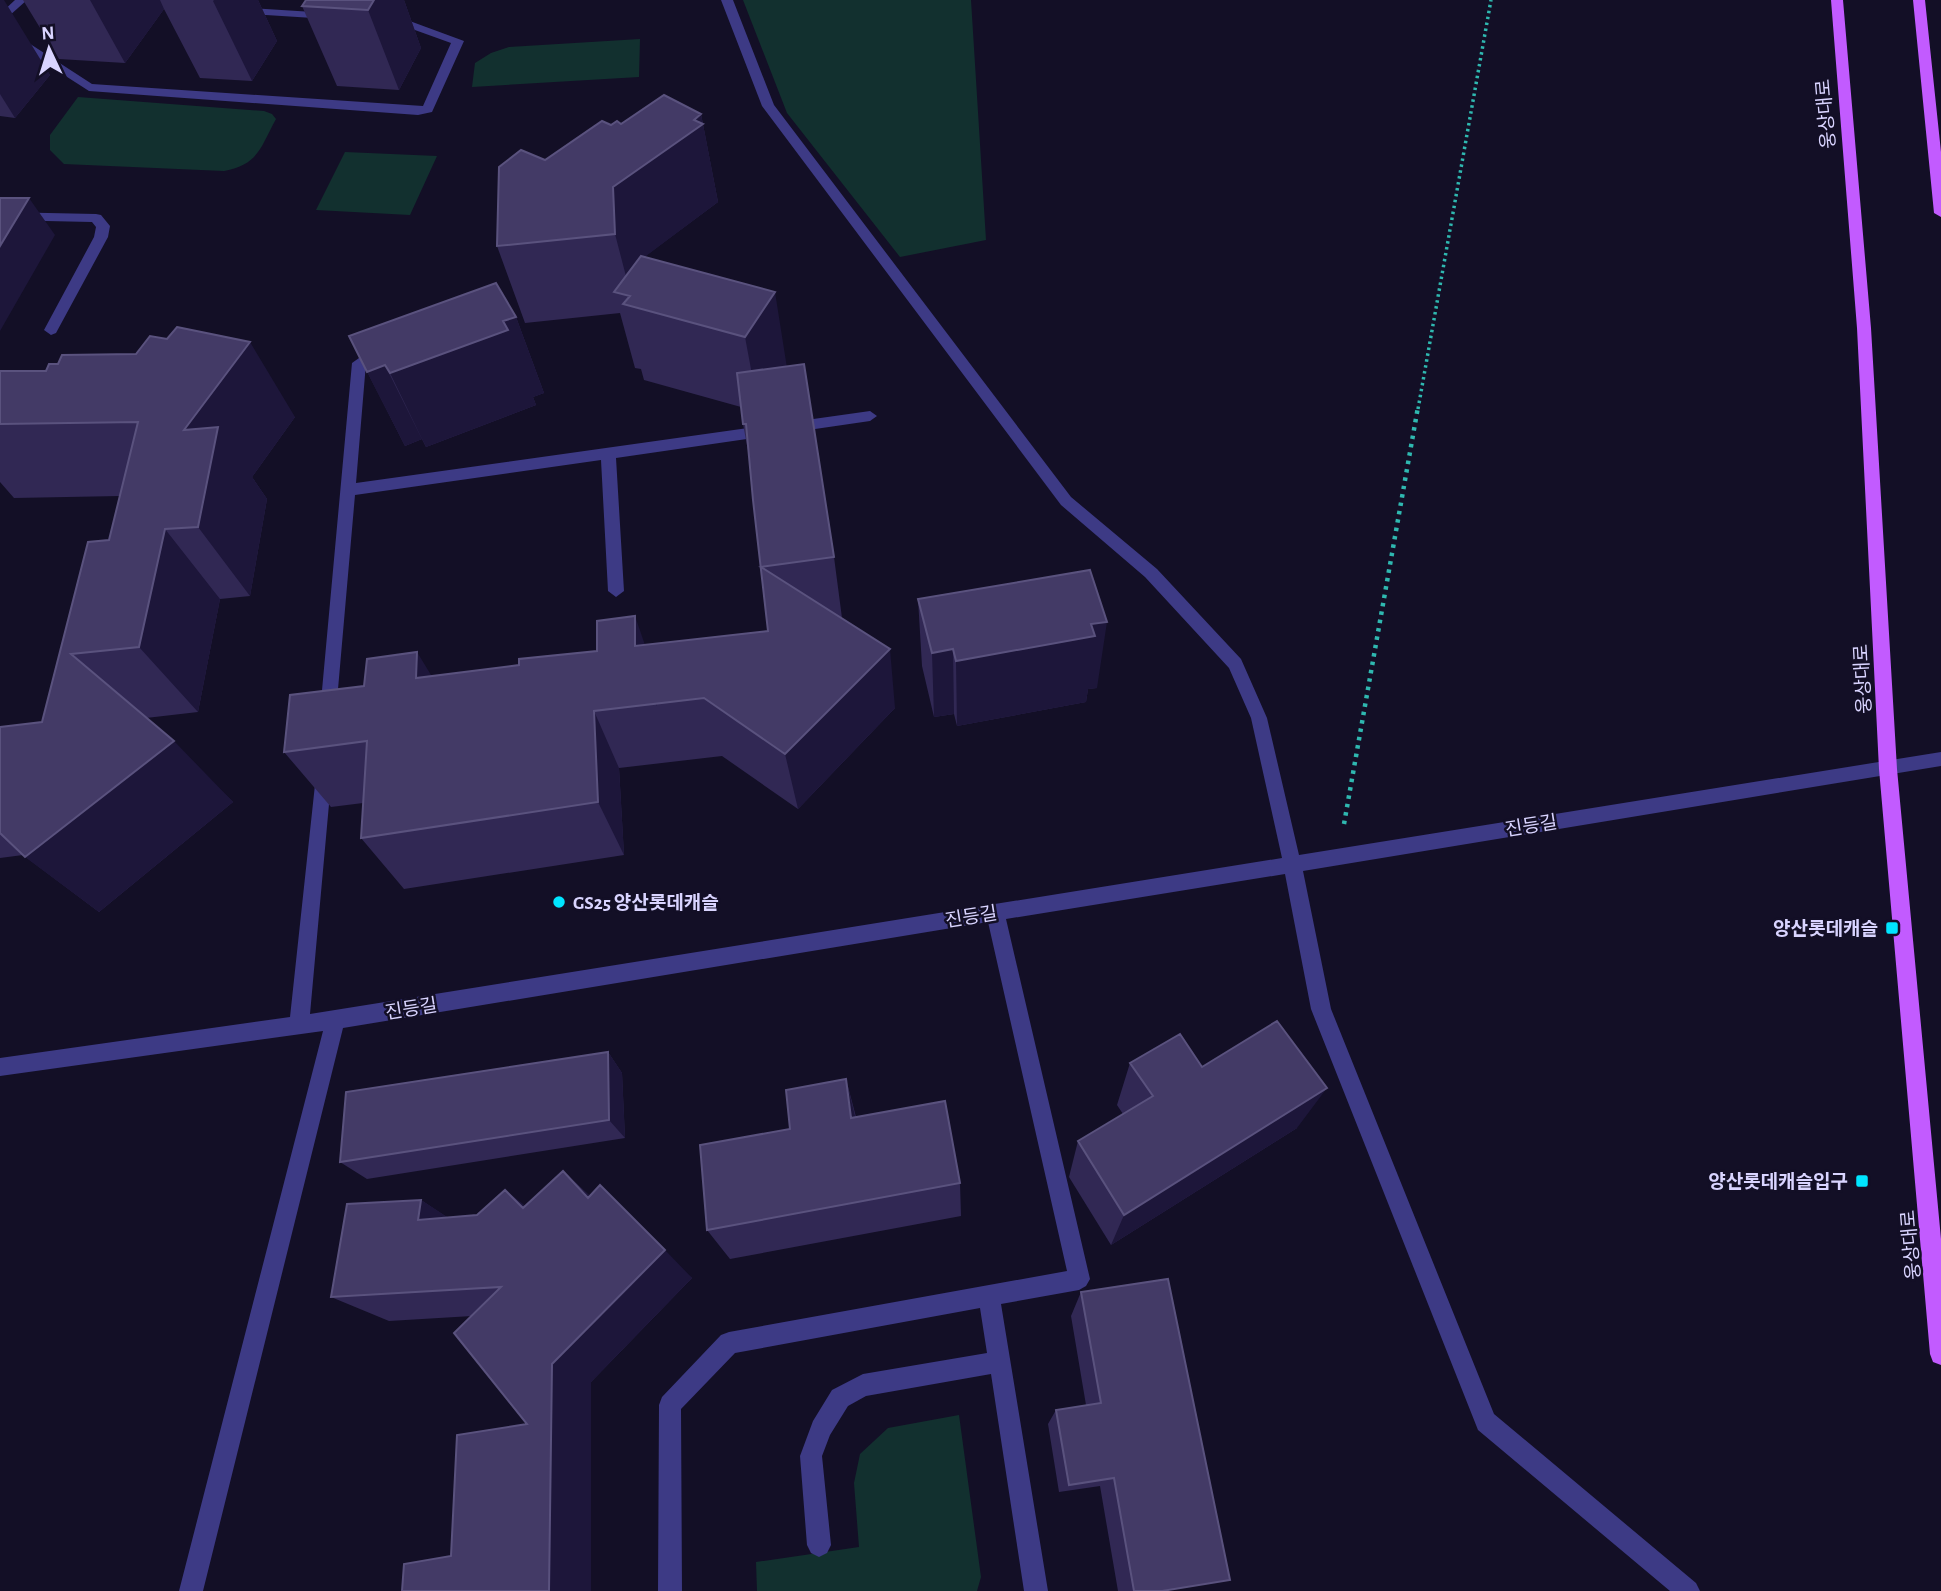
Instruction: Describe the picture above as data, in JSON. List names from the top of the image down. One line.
{"streets":{"main road":["웅상대로"],"street":["진등길"]},"crossings":[["웅상대로","진등길"]],"places":{"other":["GS25 양산롯데캐슬"],"transit":["양산롯데캐슬","양산롯데캐슬입구"]},"north":"top"}
